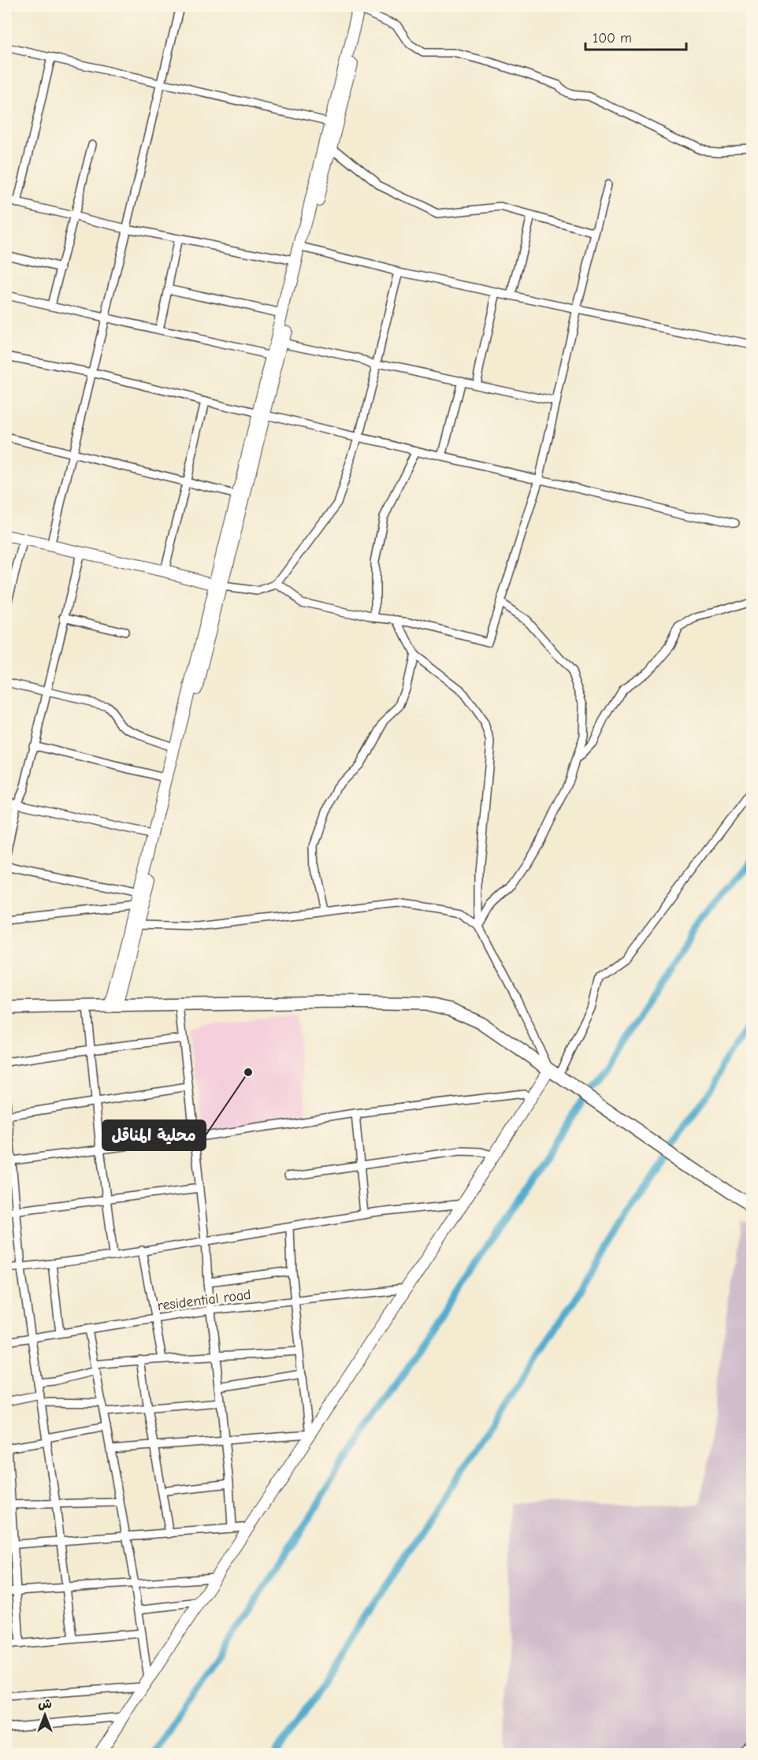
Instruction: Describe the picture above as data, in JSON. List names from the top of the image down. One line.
{"streets":{"street":["residential road"]},"places":["محلية المناقل"],"scale_bar":"100 m","north":"top"}
